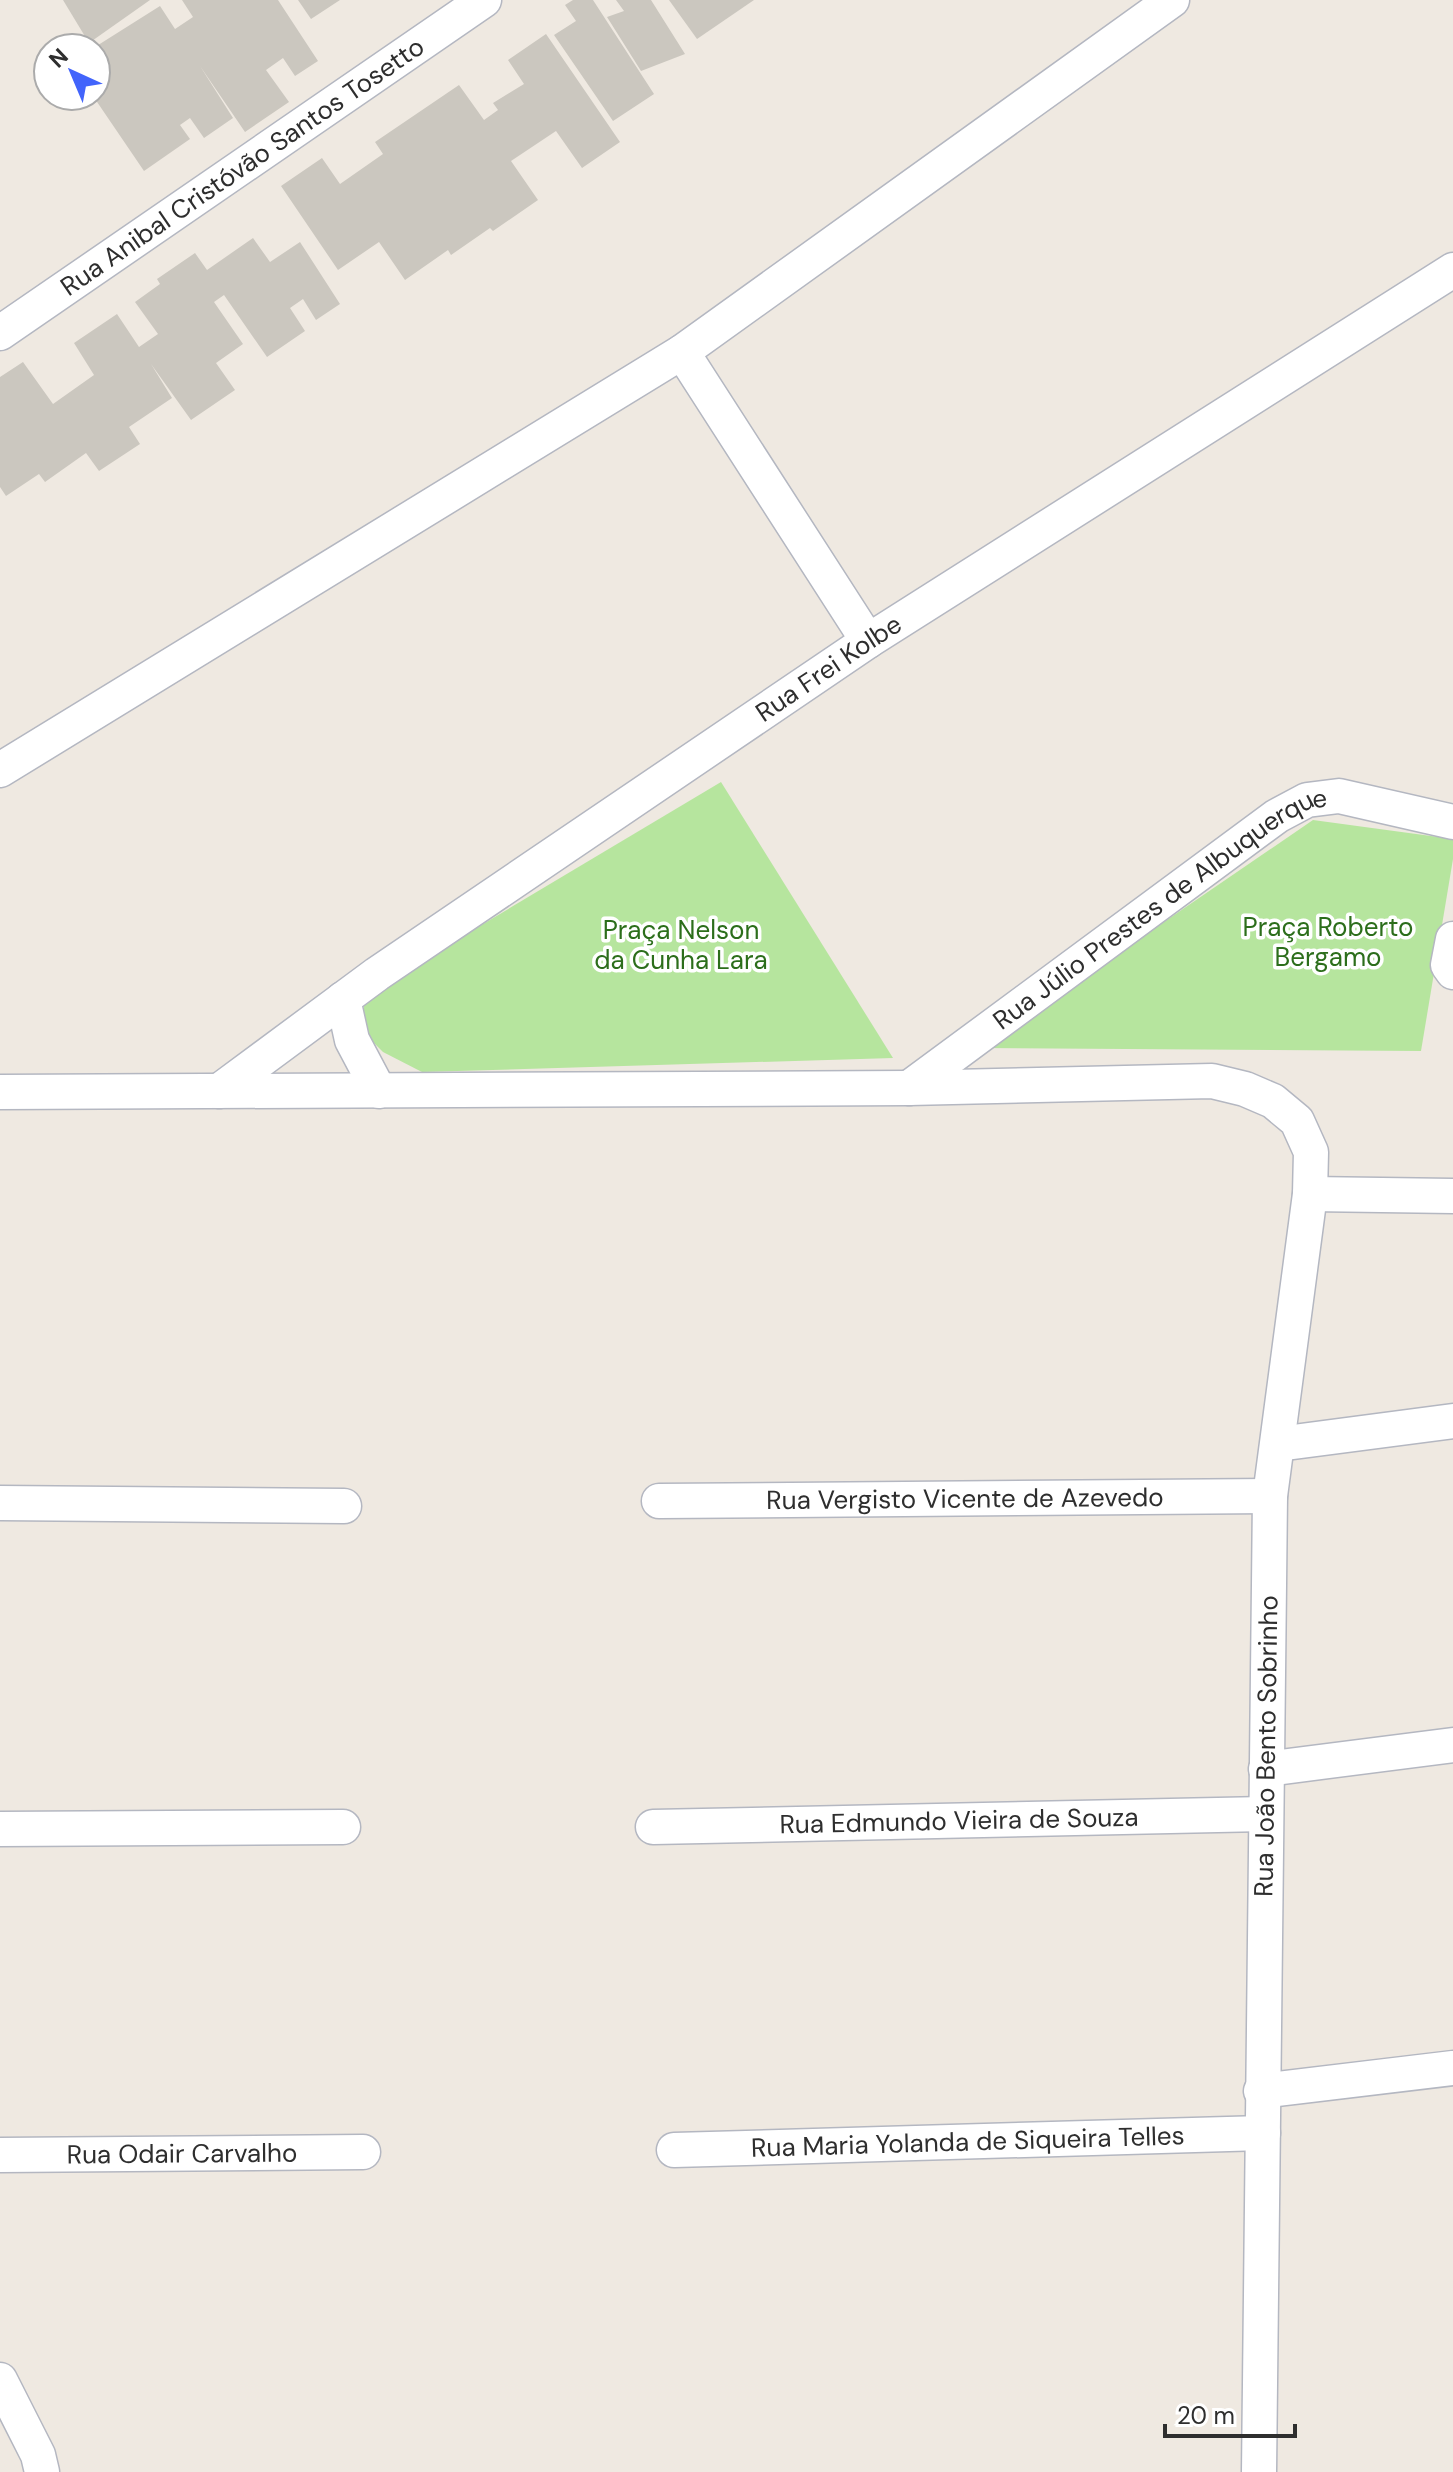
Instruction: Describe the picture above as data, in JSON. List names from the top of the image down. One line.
{"streets":{"street":["Rua Anibal Cristóvão Santos Tosetto","Rua Frei Kolbe","Rua Júlio Prestes de Albuquerque","Rua Vergisto Vicente de Azevedo","Rua João Bento Sobrinho","Rua Edmundo Vieira de Souza","Rua Maria Yolanda de Siqueira Telles","Rua Odair Carvalho"]},"crossings":[["Rua Frei Kolbe","Rua João Bento Sobrinho"],["Rua Júlio Prestes de Albuquerque","Rua João Bento Sobrinho"],["Rua Vergisto Vicente de Azevedo","Rua João Bento Sobrinho"],["Rua João Bento Sobrinho","Rua Edmundo Vieira de Souza"],["Rua João Bento Sobrinho","Rua Maria Yolanda de Siqueira Telles"]],"parks":["Praça Roberto Bergamo","Praça Nelson da Cunha Lara"],"scale_bar":"20 m","north":"top left"}
